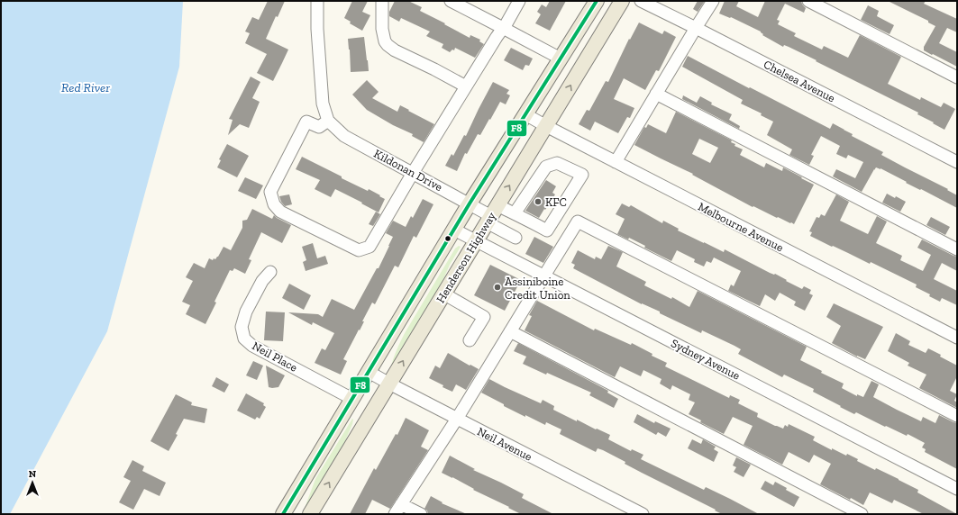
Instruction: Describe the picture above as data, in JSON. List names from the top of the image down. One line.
{"streets":{"main road":["Henderson Highway"],"street":["Chelsea Avenue","Kildonan Drive","Melbourne Avenue","Neil Place","Sydney Avenue","Neil Avenue"]},"crossings":[["Kildonan Drive","Henderson Highway"],["Melbourne Avenue","Henderson Highway"],["Henderson Highway","Neil Place"],["Henderson Highway","Sydney Avenue"],["Henderson Highway","Neil Avenue"]],"water":["Red River"],"places":["KFC","Assiniboine Credit Union"],"lines":["transit line F8"],"north":"top"}
